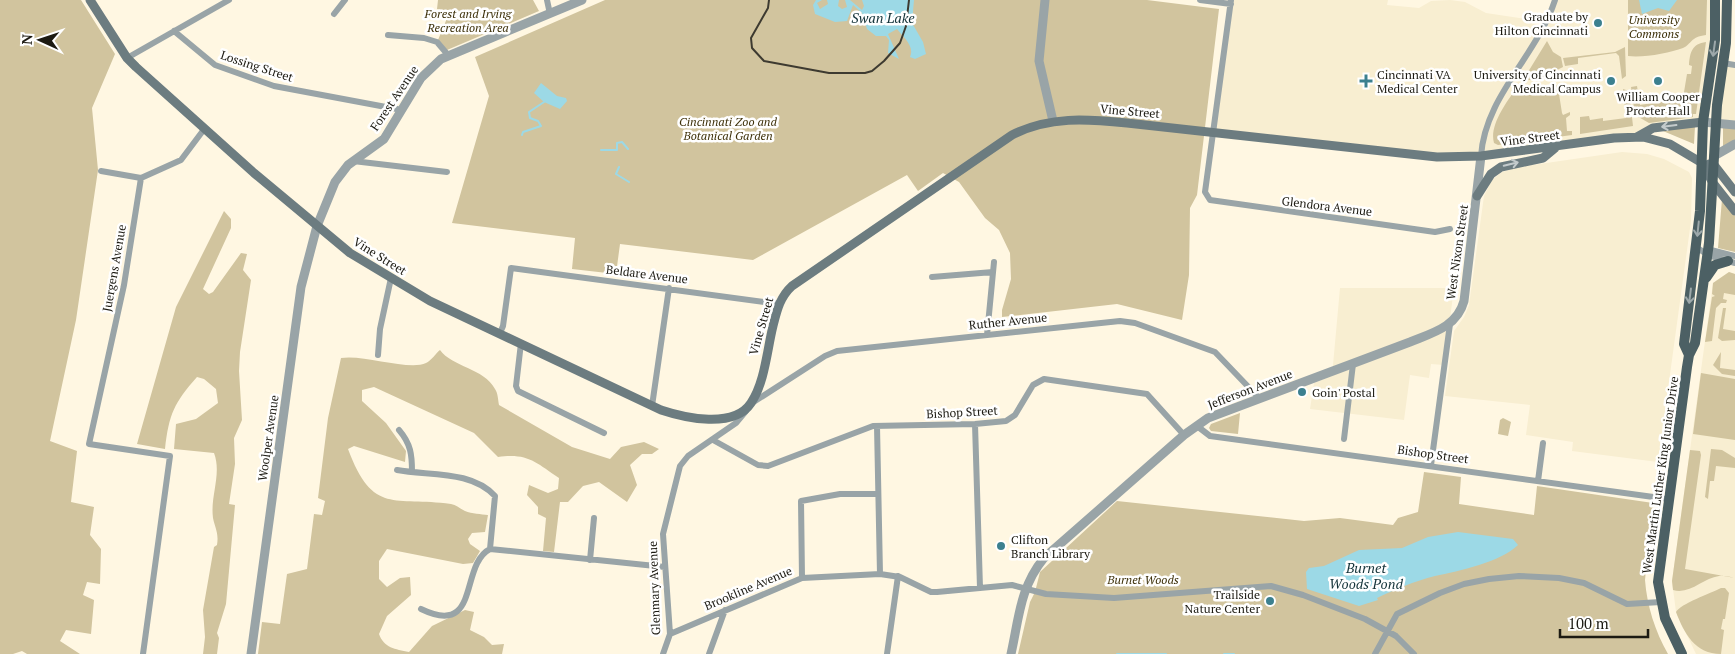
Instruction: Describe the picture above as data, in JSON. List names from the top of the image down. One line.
{"streets":{"main road":["Vine Street","West Martin Luther King Junior Drive"],"street":["Lossing Street","Forest Avenue","Glendora Avenue","West Nixon Street","Juergens Avenue","Beldare Avenue","Ruther Avenue","Jefferson Avenue","Bishop Street","Woolper Avenue","Glenmary Avenue","Brookline Avenue"]},"crossings":[["Lossing Street","Forest Avenue"],["Forest Avenue","Vine Street"],["Forest Avenue","Woolper Avenue"],["Vine Street","Glendora Avenue"],["Vine Street","West Nixon Street"],["Vine Street","Beldare Avenue"],["Vine Street","Ruther Avenue"],["Vine Street","Woolper Avenue"],["Vine Street","West Martin Luther King Junior Drive"],["Vine Street","Glenmary Avenue"],["West Nixon Street","Jefferson Avenue"],["West Nixon Street","Bishop Street"],["Ruther Avenue","Jefferson Avenue"],["Ruther Avenue","Glenmary Avenue"],["Jefferson Avenue","Bishop Street"],["Jefferson Avenue","Brookline Avenue"],["Bishop Street","West Martin Luther King Junior Drive"],["Bishop Street","Glenmary Avenue"],["Glenmary Avenue","Brookline Avenue"]],"water":["Swan Lake","Burnet Woods Pond"],"parks":["Forest and Irving Recreation Area","University Commons","Cincinnati Zoo and Botanical Garden","Burnet Woods"],"places":{"other":["Graduate by Hilton Cincinnati","University of Cincinnati Medical Campus","William Cooper Procter Hall","Goin' Postal","Clifton Branch Library","Trailside Nature Center"],"health":["Cincinnati VA Medical Center"]},"scale_bar":"100 m","north":"left"}
